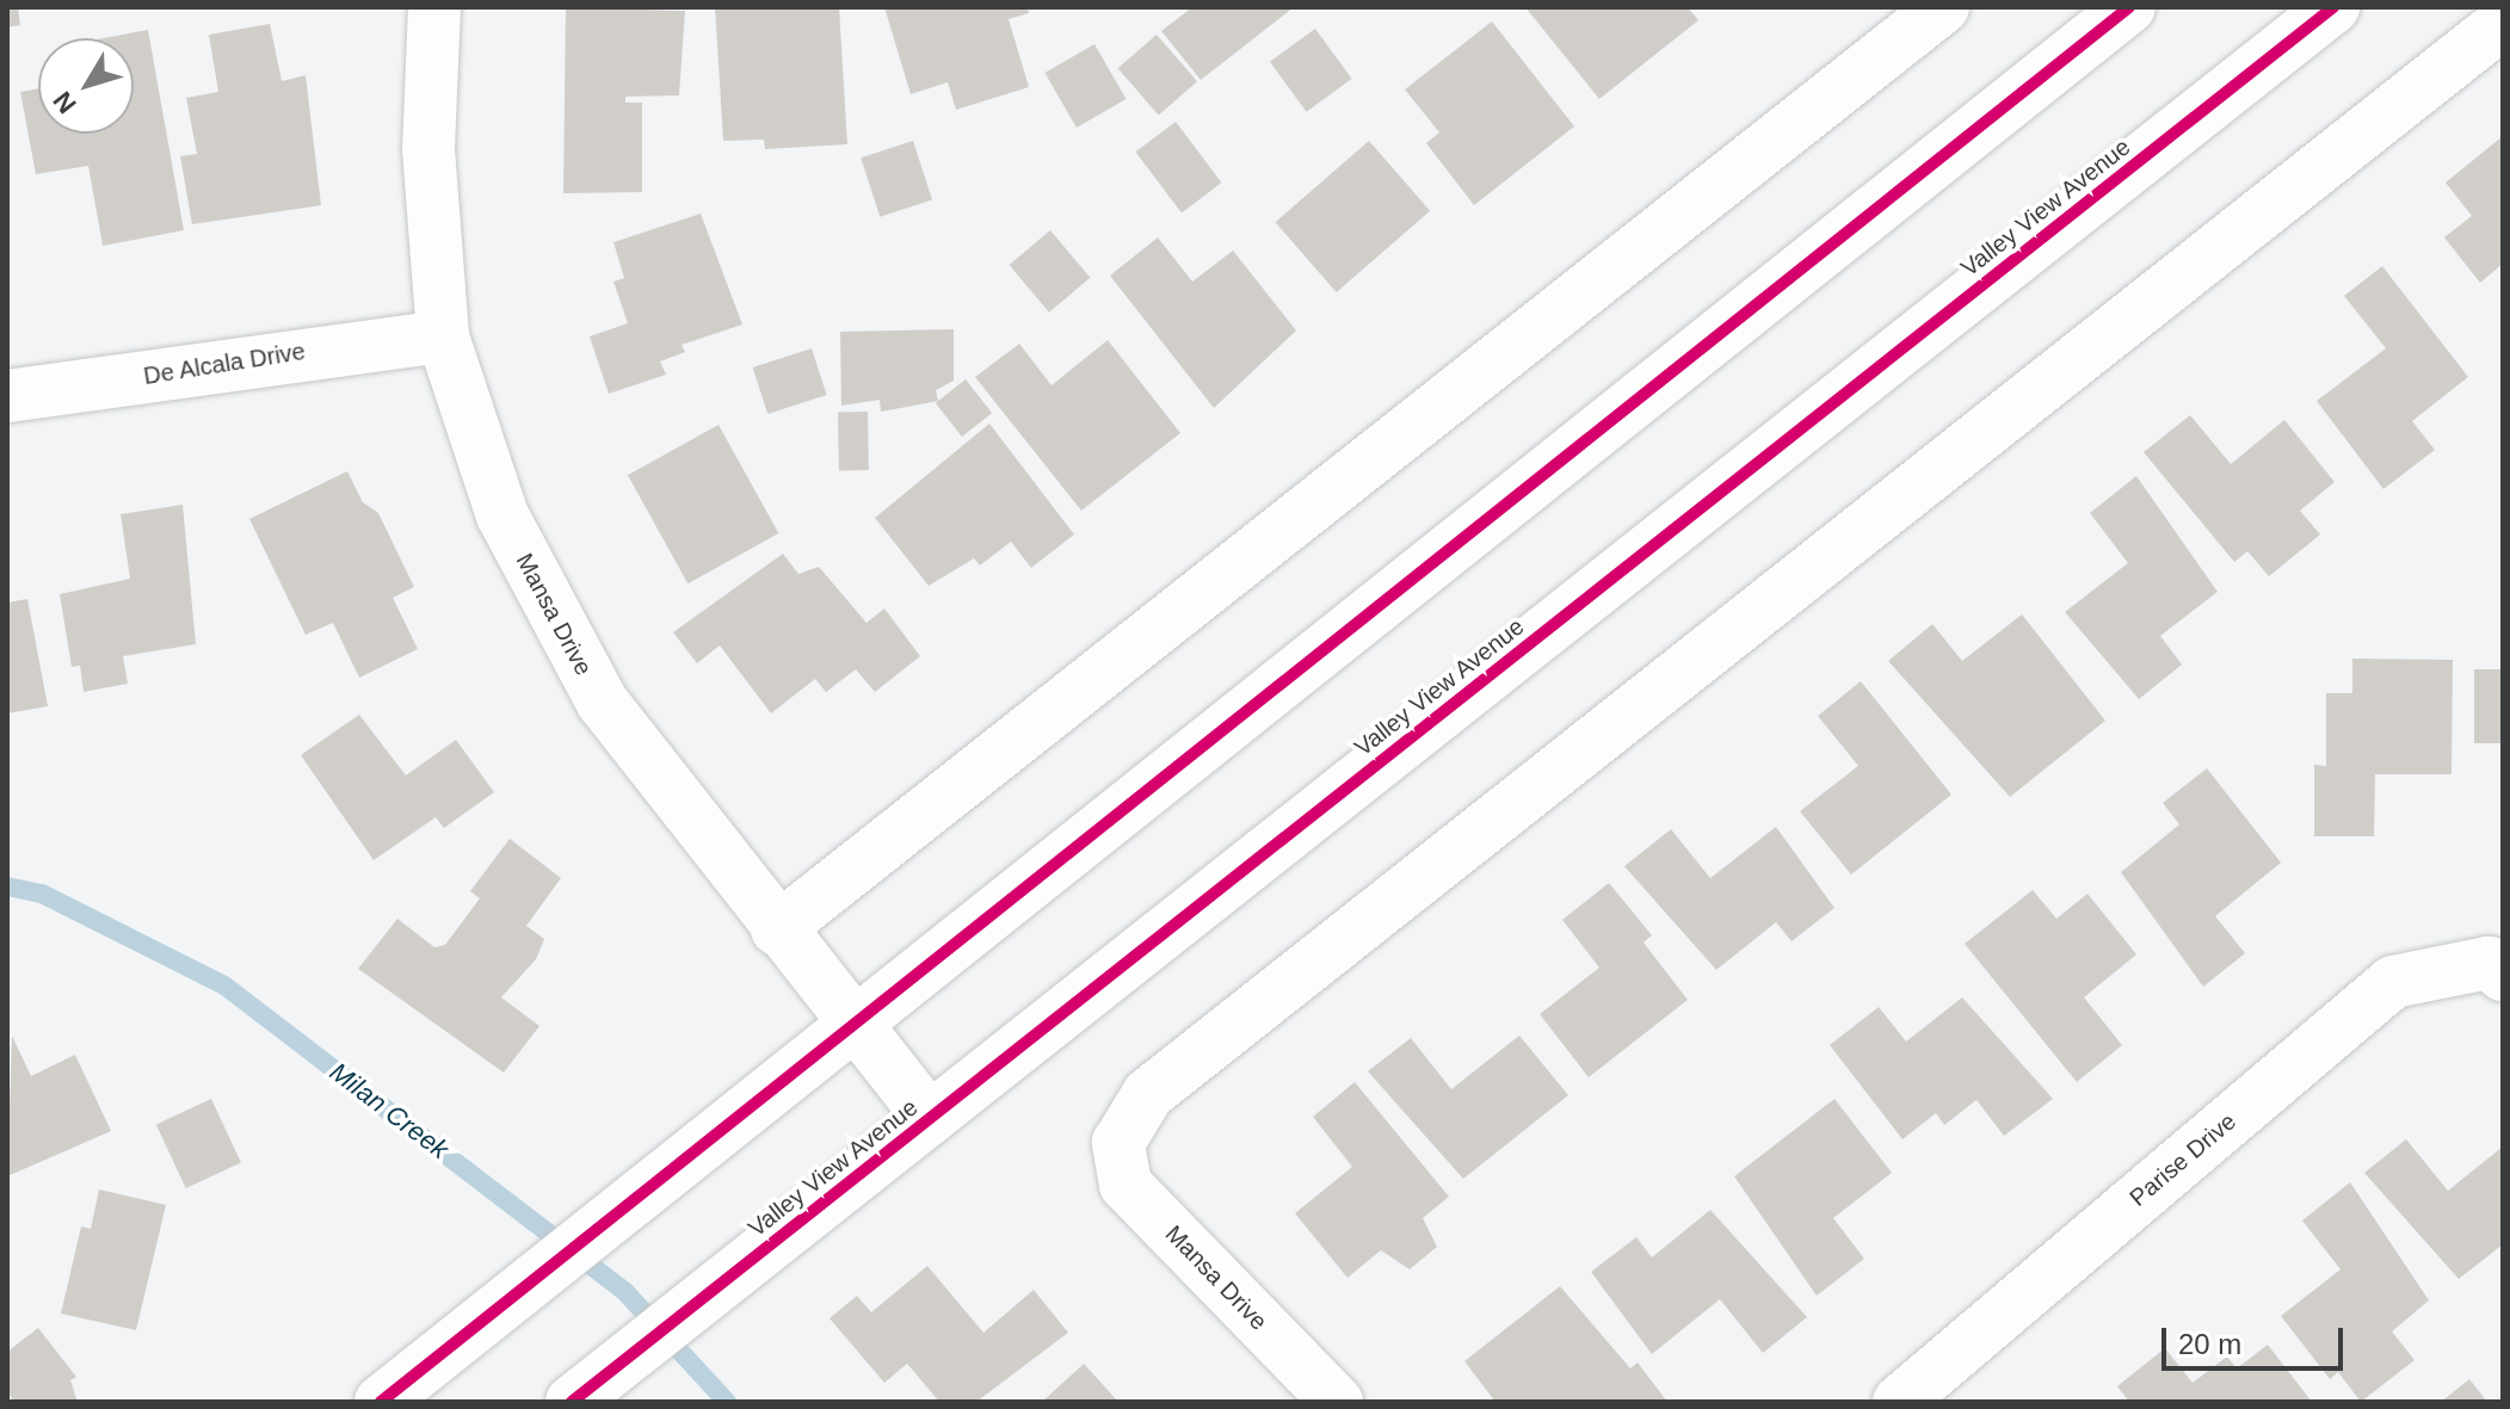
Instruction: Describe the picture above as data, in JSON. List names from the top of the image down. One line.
{"streets":{"street":["Valley View Avenue","De Alcala Drive","Mansa Drive","Parise Drive"]},"crossings":[["Valley View Avenue","Mansa Drive"],["De Alcala Drive","Mansa Drive"]],"water":["Milan Creek"],"scale_bar":"20 m","north":"bottom left"}
